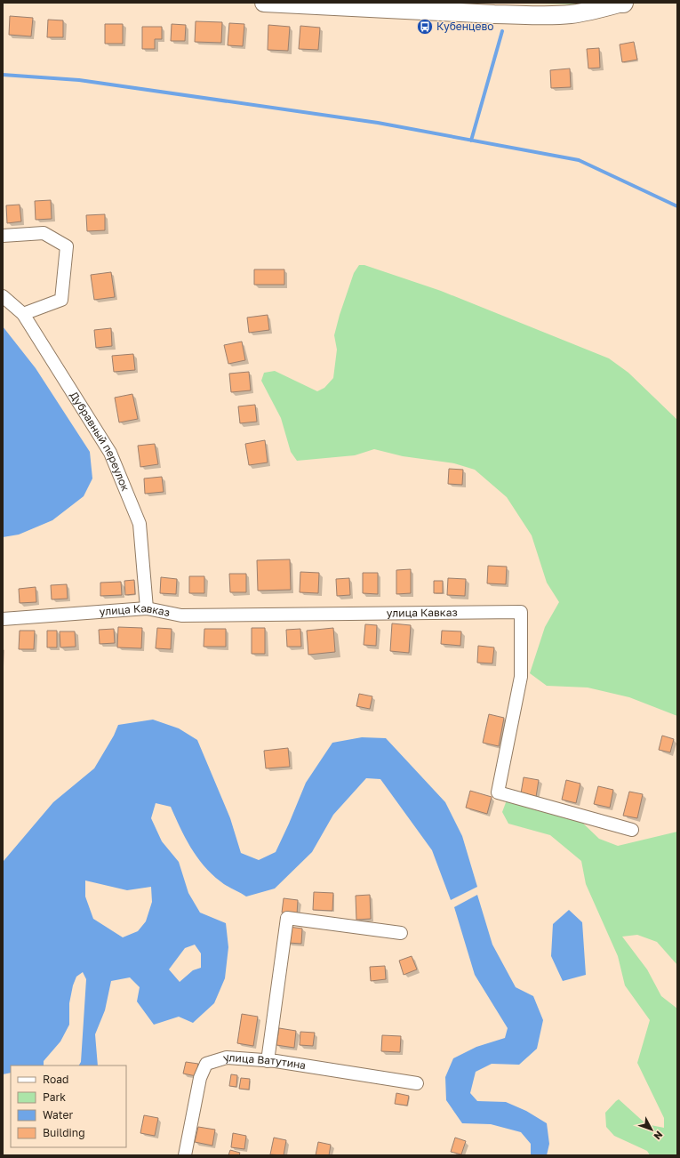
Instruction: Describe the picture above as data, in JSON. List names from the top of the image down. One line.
{"streets":{"street":["Дубравный переулок","улица Кавказ","улица Ватутина"]},"crossings":[["Дубравный переулок","улица Кавказ"]],"places":{"bus stop":["Кубенцево"]},"legend":["Road","Park","Water","Building"],"north":"bottom right"}
